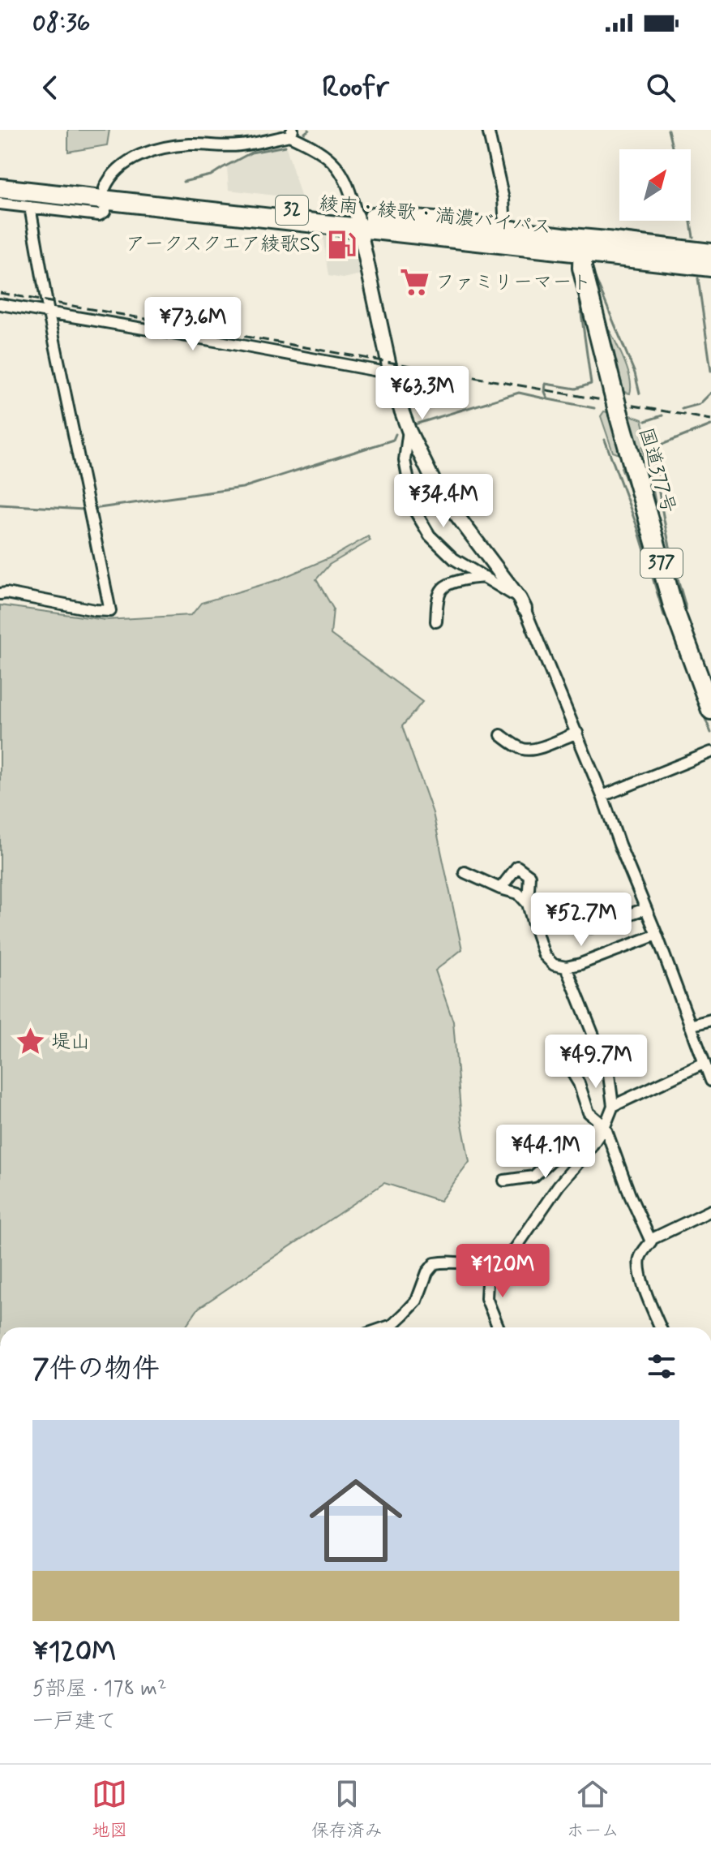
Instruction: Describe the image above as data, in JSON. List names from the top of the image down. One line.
{"streets":{"highway":["32","綾南・綾歌・満濃バイパス","国道377号","377"]},"crossings":[["綾南・綾歌・満濃バイパス","国道377号"]],"places":{"fuel station":["アークスクエア綾歌SS"],"supermarket":["ファミリーマート"],"place":["堤山"]},"north":"top right","page":{"status":"08:36","header":"Roofr","price":["¥73.6M","¥63.3M","¥34.4M","¥52.7M","¥49.7M","¥44.1M","¥120M"],"heading":"7件の物件","list":[{"name":"¥120M","note":"5部屋 · 178 m² · 一戸建て"}],"tabs":["地図","保存済み","ホーム"]}}
